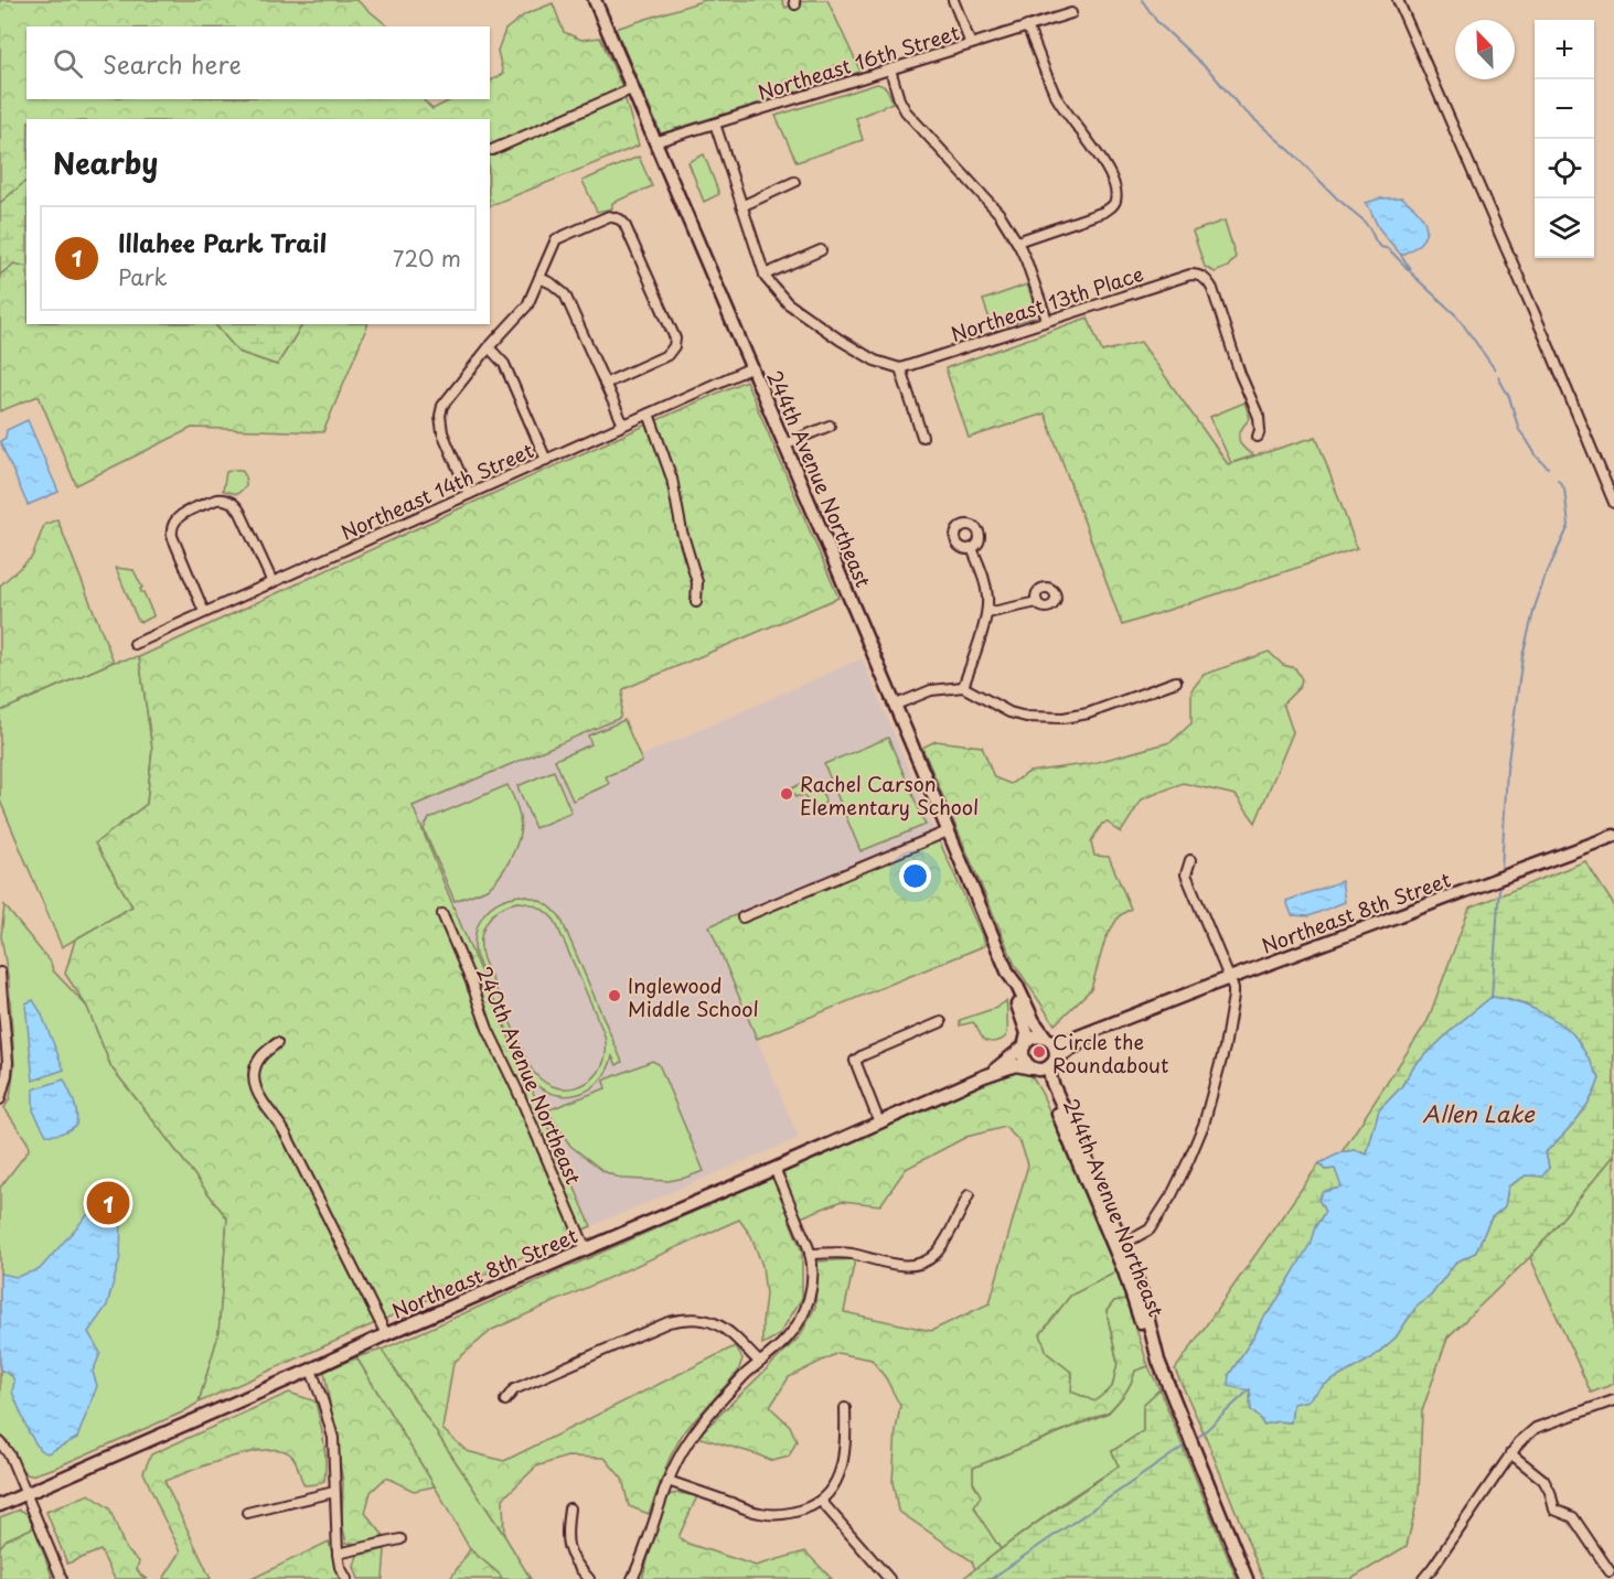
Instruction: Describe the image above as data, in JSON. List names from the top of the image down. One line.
{"streets":{"street":["Northeast 16th Street","Northeast 13th Place","244th Avenue Northeast","Northeast 14th Street","Northeast 8th Street","240th Avenue Northeast"]},"crossings":[["Northeast 16th Street","244th Avenue Northeast"],["244th Avenue Northeast","Northeast 14th Street"],["244th Avenue Northeast","Northeast 8th Street"],["Northeast 8th Street","240th Avenue Northeast"]],"water":["Allen Lake"],"places":["Rachel Carson Elementary School","Inglewood Middle School","Circle the Roundabout"],"north":"top left","page":{"map_buttons":["+","−"],"search":"Search here","heading":"Nearby","list":[{"mark":"1","name":"Illahee Park Trail","note":"Park","value":"720 m"}],"pins":"1"}}
